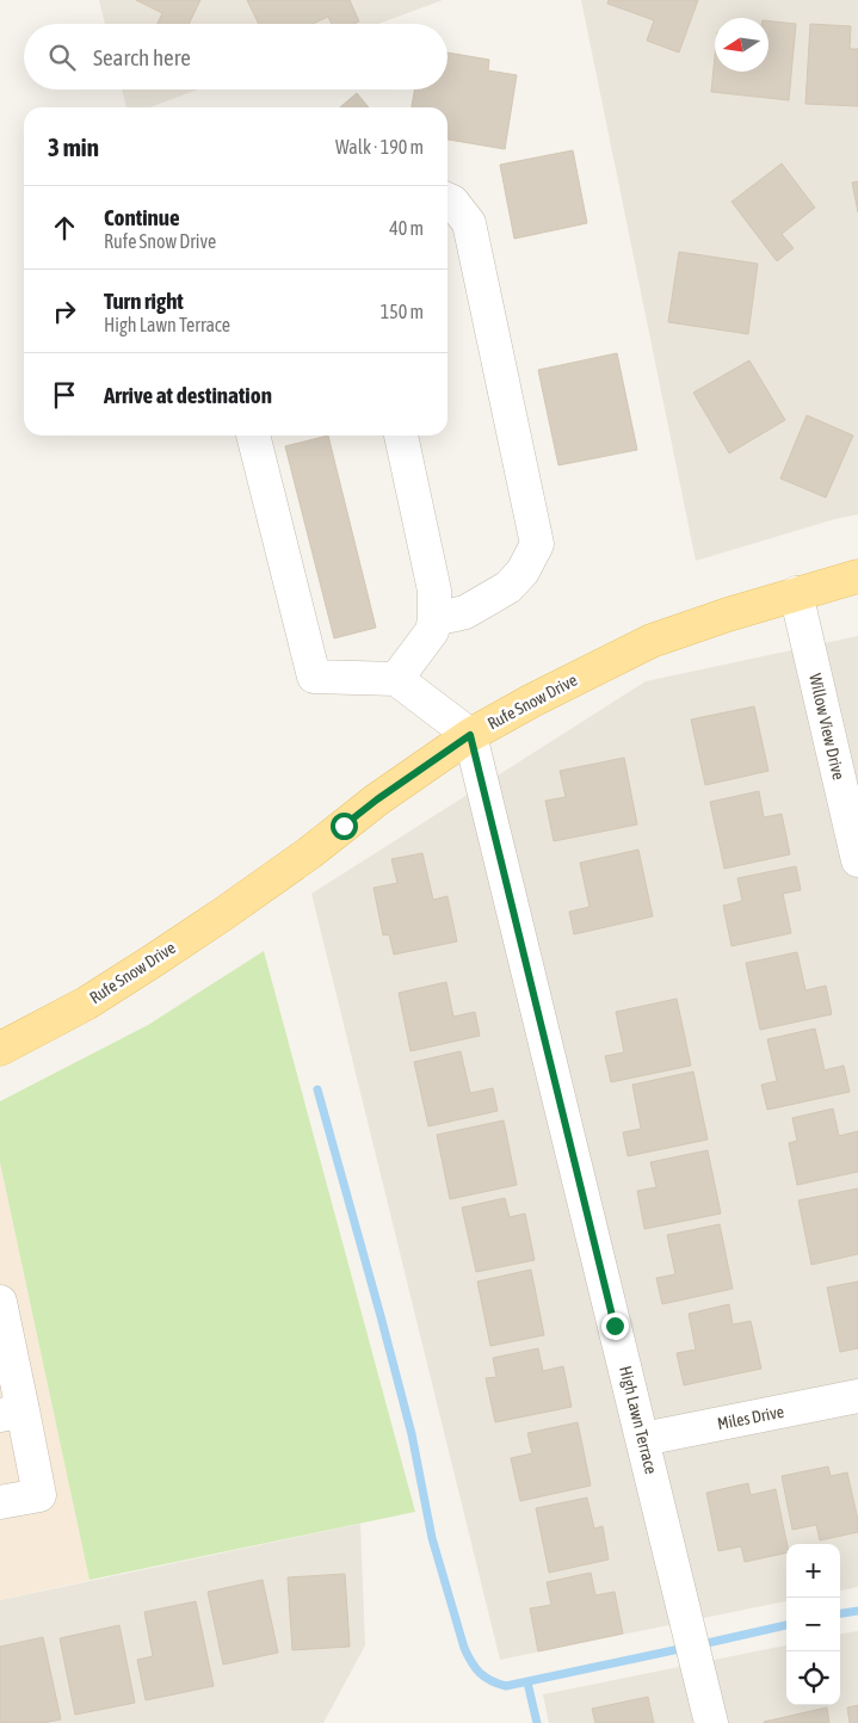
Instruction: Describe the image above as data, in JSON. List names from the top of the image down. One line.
{"streets":{"main road":["Rufe Snow Drive"],"street":["Willow View Drive","Miles Drive","High Lawn Terrace"]},"crossings":[["Rufe Snow Drive","Willow View Drive"],["Rufe Snow Drive","High Lawn Terrace"],["Miles Drive","High Lawn Terrace"]],"north":"left","page":{"search":"Search here","heading":["3 min","Walk · 190 m"],"list":[["Continue","Rufe Snow Drive","40 m"],["Turn right","High Lawn Terrace","150 m"],"Arrive at destination"],"map_buttons":["+","−"]}}
